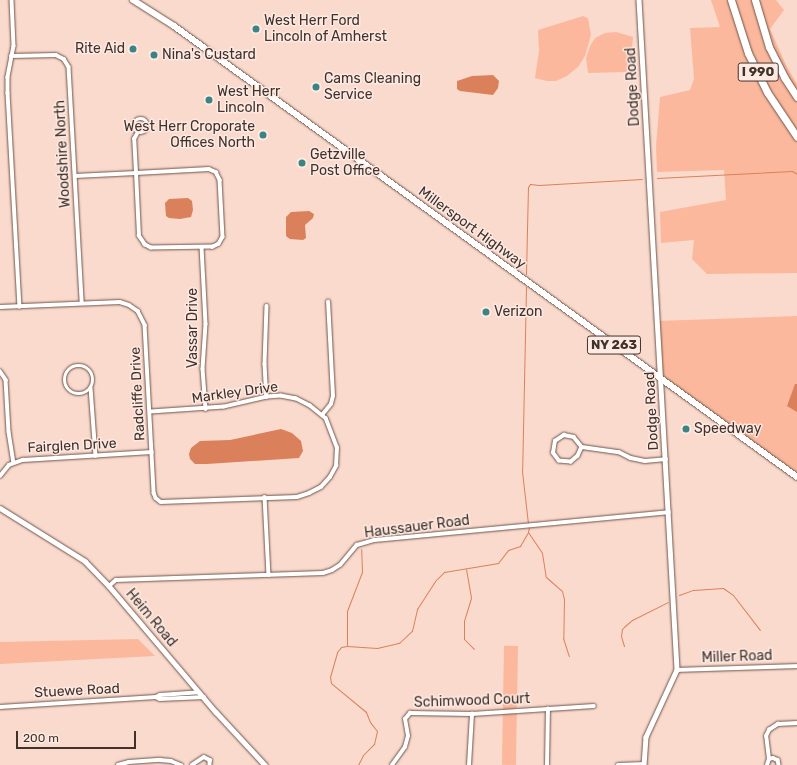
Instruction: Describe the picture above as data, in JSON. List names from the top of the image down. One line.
{"streets":{"highway":["I 990"],"main road":["Millersport Highway","NY 263"],"street":["Dodge Road","Woodshire North","Vassar Drive","Markley Drive","Radcliffe Drive","Fairglen Drive","Haussauer Road","Heim Road","Miller Road","Stuewe Road","Schimwood Court"]},"crossings":[["Dodge Road","Millersport Highway"],["Dodge Road","Haussauer Road"],["Dodge Road","Miller Road"],["Woodshire North","Radcliffe Drive"],["Vassar Drive","Markley Drive"],["Markley Drive","Radcliffe Drive"],["Radcliffe Drive","Fairglen Drive"],["Haussauer Road","Heim Road"],["Heim Road","Stuewe Road"]],"places":["West Herr Ford Lincoln of Amherst","Rite Aid","Nina's Custard","Cams Cleaning Service","West Herr Lincoln","West Herr Croporate Offices North","Getzville Post Office","Verizon","Speedway"],"scale_bar":"200 m"}
